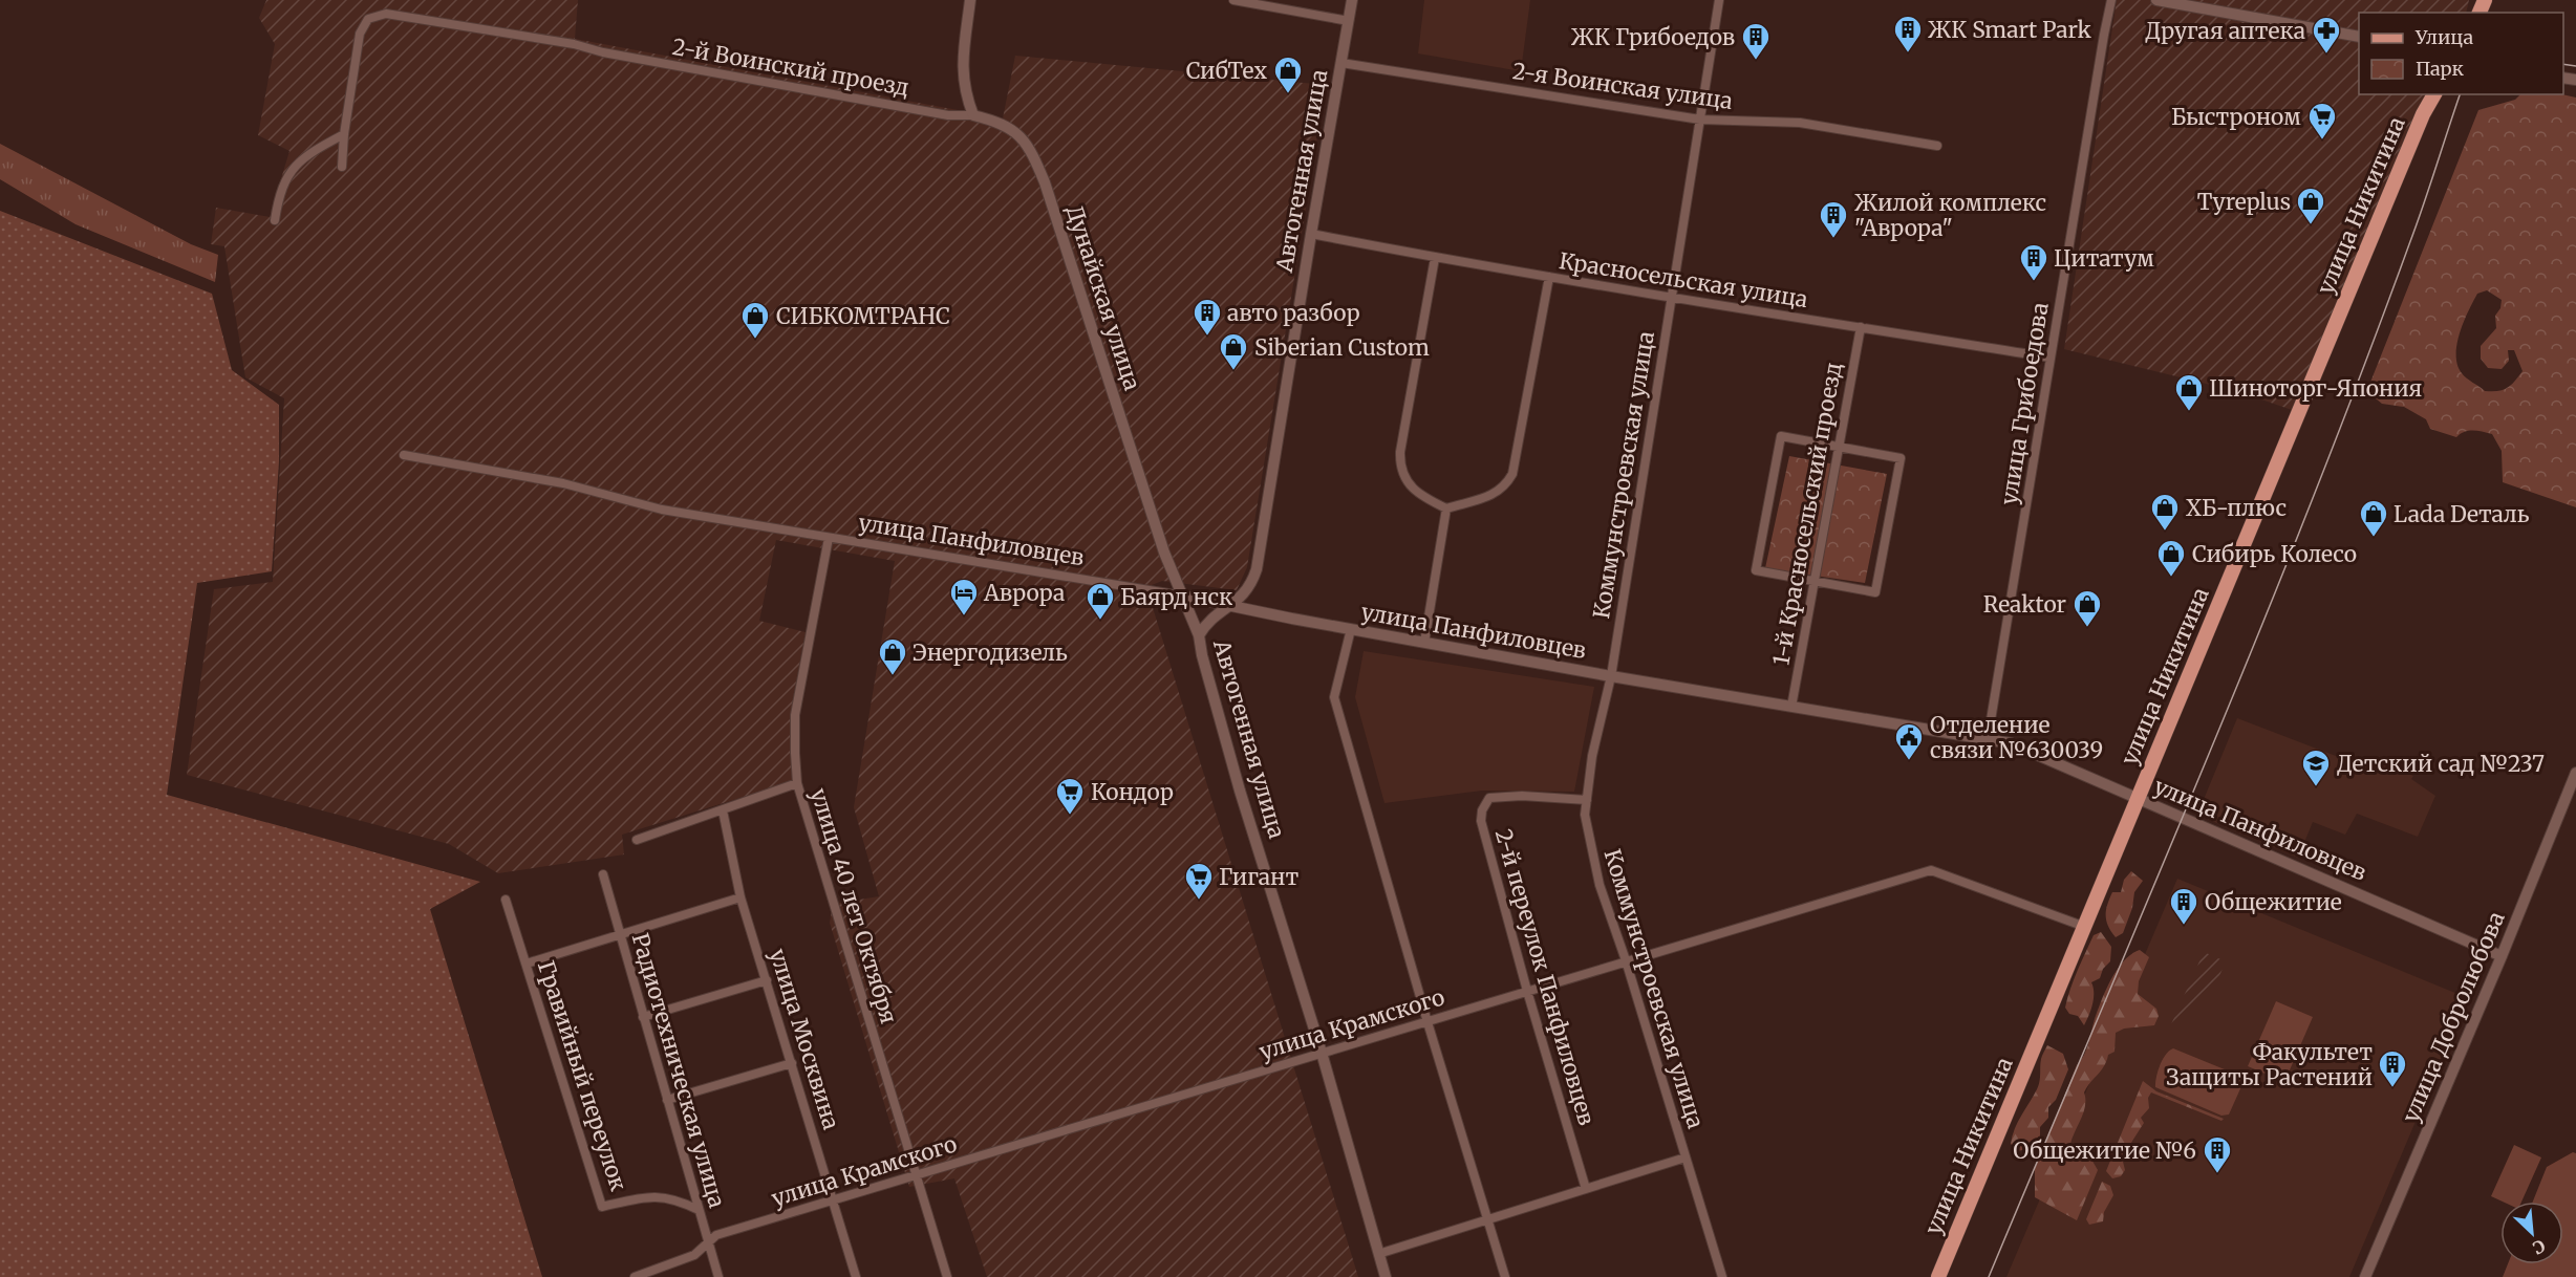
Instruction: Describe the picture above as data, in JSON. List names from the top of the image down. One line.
{"streets":{"main road":["улица Никитина"],"street":["2-й Воинский проезд","2-я Воинская улица","Автогенная улица","Красносельская улица","Дунайская улица","улица Грибоедова","Коммунстроевская улица","1-й Красносельский проезд","улица Панфиловцев","улица 40 лет Октября","2-й переулок Панфиловцев","улица Добролюбова","улица Крамского","улица Москвина","Радиотехническая улица","Гравийный переулок"]},"crossings":[["2-й Воинский проезд","Дунайская улица"],["2-я Воинская улица","Автогенная улица"],["2-я Воинская улица","Коммунстроевская улица"],["Автогенная улица","Красносельская улица"],["Автогенная улица","Дунайская улица"],["Автогенная улица","улица Панфиловцев"],["Автогенная улица","улица Крамского"],["улица Никитина","улица Панфиловцев"],["улица Никитина","улица Крамского"],["Красносельская улица","улица Грибоедова"],["Красносельская улица","Коммунстроевская улица"],["Красносельская улица","1-й Красносельский проезд"],["Дунайская улица","улица Панфиловцев"],["улица Грибоедова","улица Панфиловцев"],["Коммунстроевская улица","улица Панфиловцев"],["Коммунстроевская улица","2-й переулок Панфиловцев"],["Коммунстроевская улица","улица Крамского"],["1-й Красносельский проезд","улица Панфиловцев"],["улица Панфиловцев","улица 40 лет Октября"],["улица Панфиловцев","улица Добролюбова"],["улица 40 лет Октября","улица Крамского"],["2-й переулок Панфиловцев","улица Крамского"],["улица Крамского","улица Москвина"],["улица Крамского","Радиотехническая улица"],["Радиотехническая улица","Гравийный переулок"]],"places":{"building":["ЖК Smart Park","ЖК Грибоедов","Жилой комплекс \"Аврора\"","Цитатум","авто разбор","Общежитие","Факультет Защиты Растений","Общежитие №6"],"pharmacy":["Другая аптека"],"shop":["СибТех","Tyreplus","СИБКОМТРАНС","Siberian Custom","Шиноторг-Япония","ХБ-плюс","Lada Dеталь","Сибирь Колесо","Баярд нск","Reaktor","Энергодизель"],"supermarket":["Быстроном","Кондор","Гигант"],"hotel":["Аврора"],"public building":["Отделение связи №630039"],"school or university":["Детский сад №237"]},"legend":["Улица","Парк"],"north":"bottom right"}
